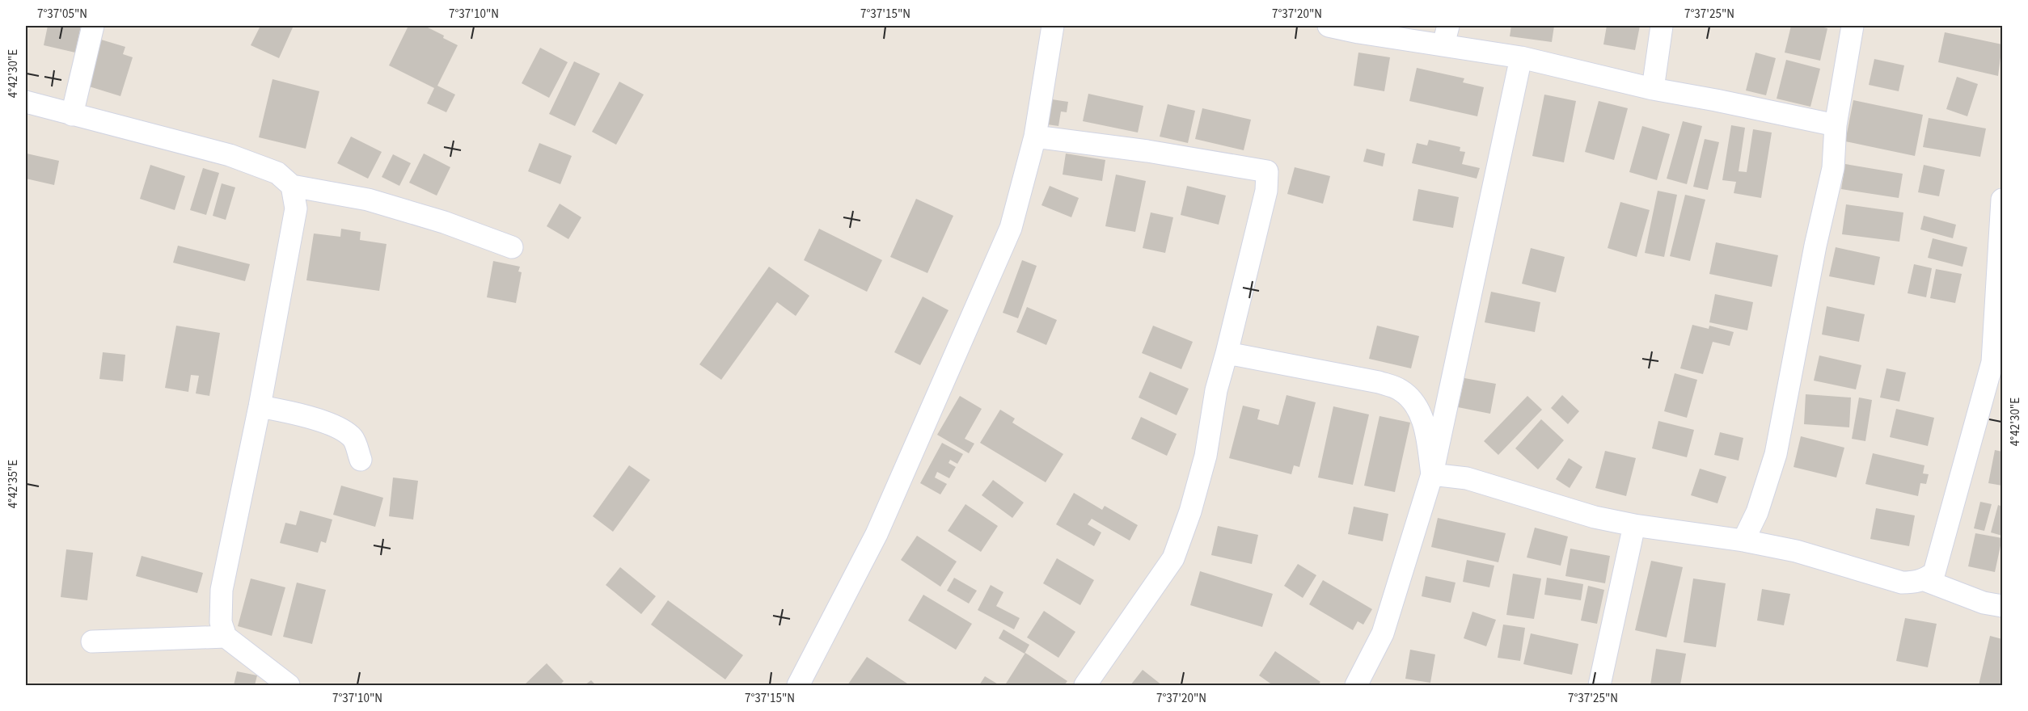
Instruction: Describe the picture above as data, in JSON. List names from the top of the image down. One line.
{"coordinates":["7°37'05\"N","7°37'10\"N","7°37'15\"N","7°37'20\"N","7°37'25\"N","4°42'30\"E","4°42'35\"E"]}
